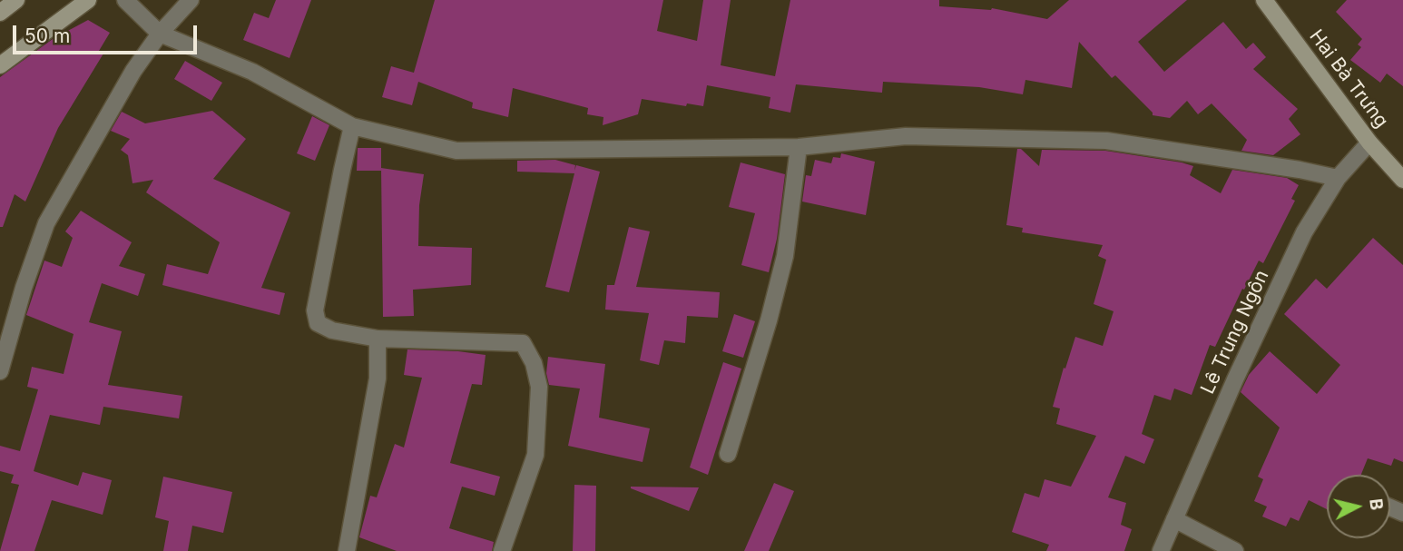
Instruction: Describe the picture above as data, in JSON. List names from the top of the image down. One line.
{"streets":{"main road":["Hai Bà Trưng"],"street":["Lê Trung Ngôn"]},"crossings":[["Hai Bà Trưng","Lê Trung Ngôn"]],"scale_bar":"50 m","north":"right"}
